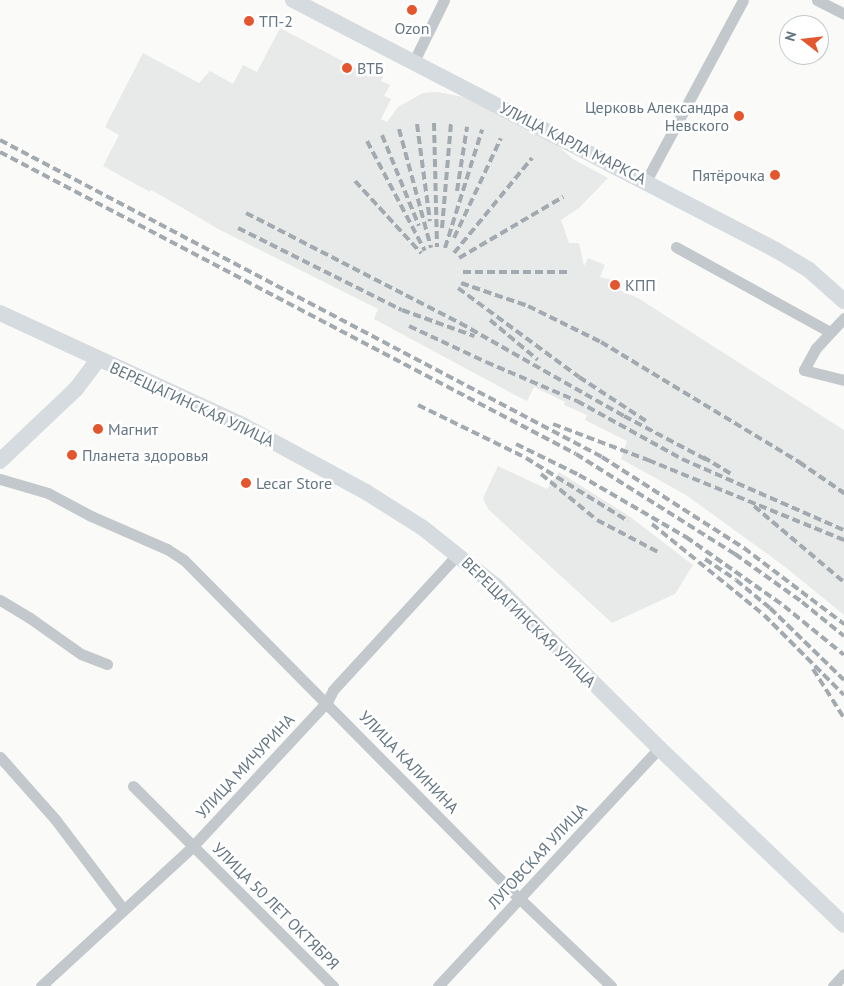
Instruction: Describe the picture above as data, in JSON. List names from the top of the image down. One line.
{"streets":{"main road":["УЛИЦА КАРЛА МАРКСА","ВЕРЕЩАГИНСКАЯ УЛИЦА"],"street":["УЛИЦА КАЛИНИНА","УЛИЦА МИЧУРИНА","ЛУГОВСКАЯ УЛИЦА","УЛИЦА 50 ЛЕТ ОКТЯБРЯ"]},"crossings":[["ВЕРЕЩАГИНСКАЯ УЛИЦА","УЛИЦА МИЧУРИНА"],["ВЕРЕЩАГИНСКАЯ УЛИЦА","ЛУГОВСКАЯ УЛИЦА"],["УЛИЦА КАЛИНИНА","УЛИЦА МИЧУРИНА"],["УЛИЦА КАЛИНИНА","ЛУГОВСКАЯ УЛИЦА"],["УЛИЦА МИЧУРИНА","УЛИЦА 50 ЛЕТ ОКТЯБРЯ"]],"places":["Ozon","ТП-2","ВТБ","Церковь Александра Невского","Пятёрочка","КПП","Магнит","Планета здоровья","Lecar Store"],"north":"left"}
